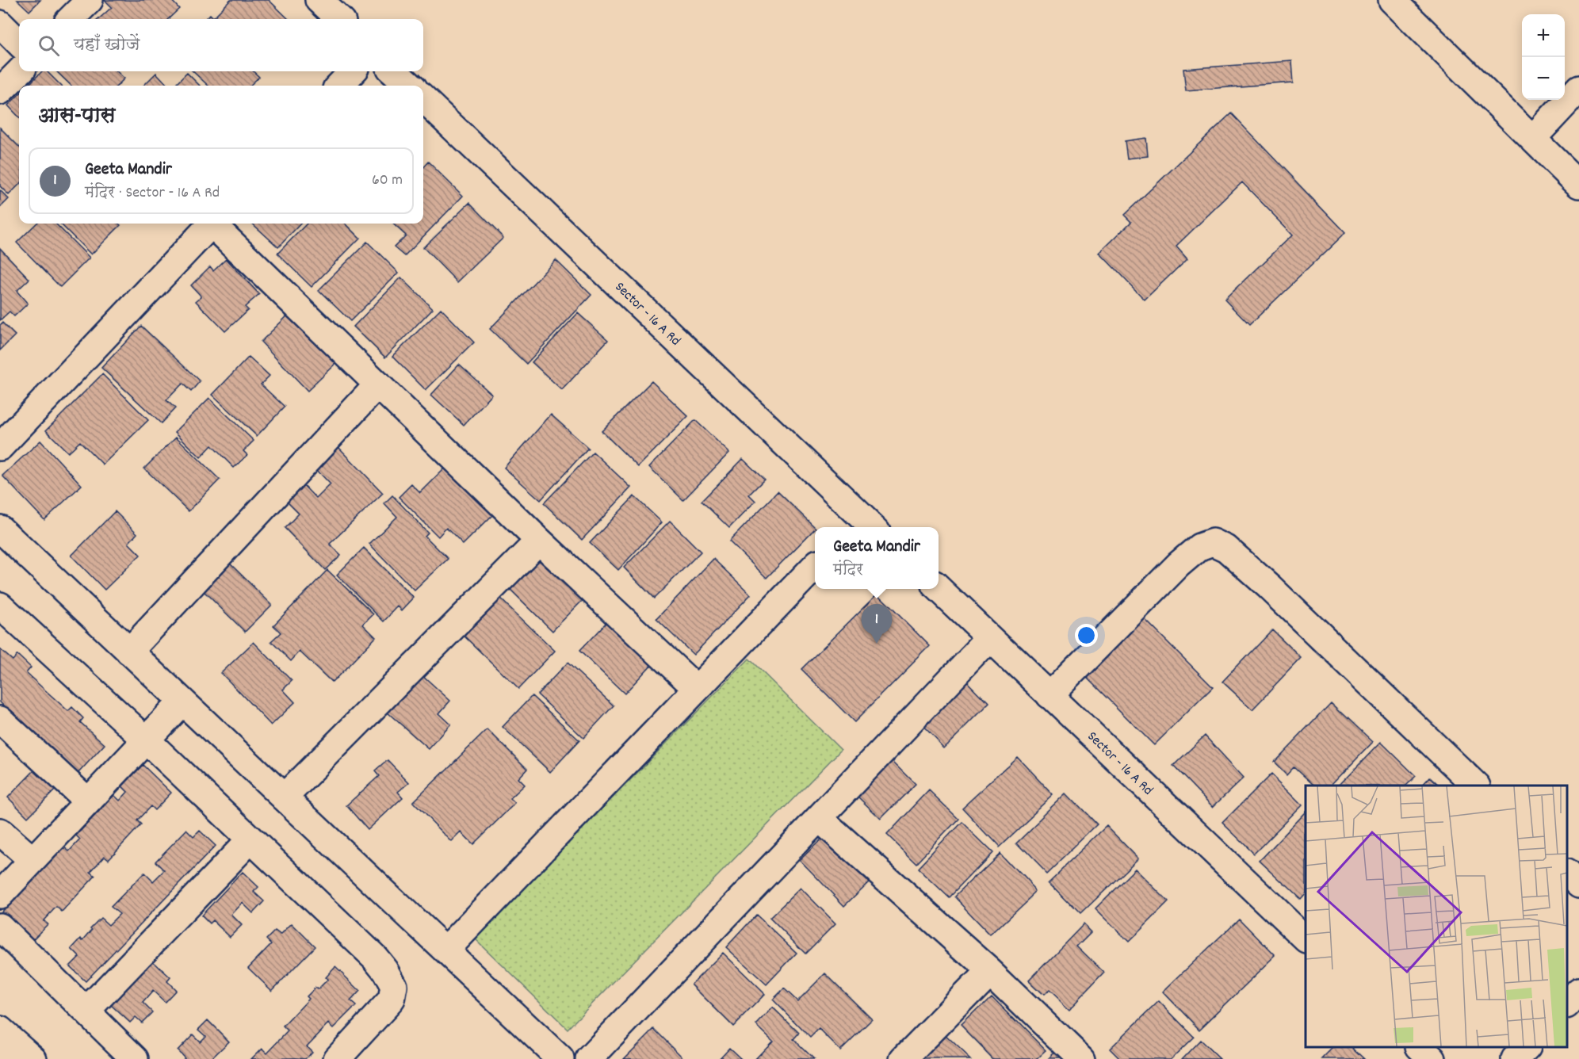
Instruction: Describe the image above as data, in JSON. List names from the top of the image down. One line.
{"streets":{"street":["Sector - 16 A Rd"]},"page":{"map_buttons":["+","−"],"search":"यहाँ खोजें","heading":"आस-पास","list":[{"mark":"1","name":"Geeta Mandir","note":"मंदिर · Sector - 16 A Rd","value":"60 m"}],"popup":["Geeta Mandir","मंदिर"],"pins":"1"}}
